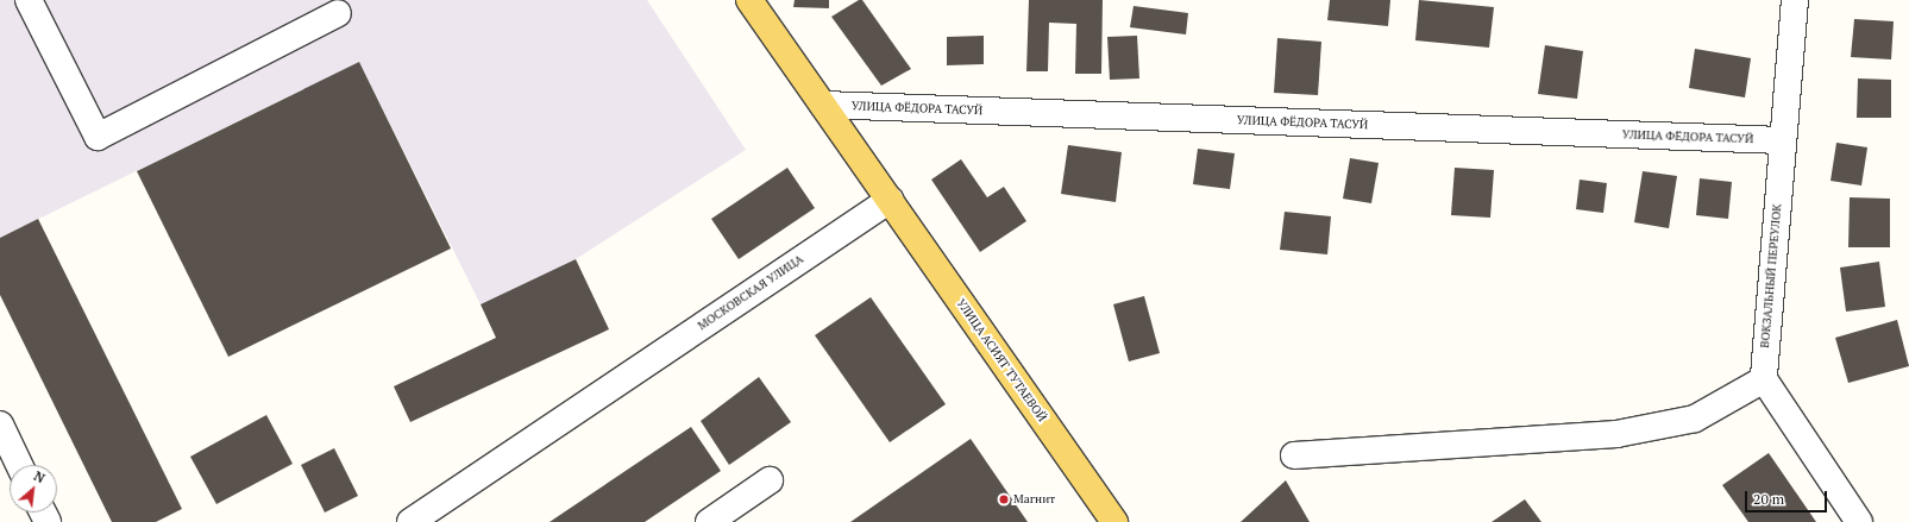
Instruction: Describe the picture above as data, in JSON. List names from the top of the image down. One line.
{"streets":{"main road":["УЛИЦА АСИЯТ ТУТАЕВОЙ"],"street":["УЛИЦА ФЁДОРА ТАСУЙ","ВОКЗАЛЬНЫЙ ПЕРЕУЛОК","МОСКОВСКАЯ УЛИЦА"]},"crossings":[["УЛИЦА ФЁДОРА ТАСУЙ","ВОКЗАЛЬНЫЙ ПЕРЕУЛОК"],["МОСКОВСКАЯ УЛИЦА","УЛИЦА АСИЯТ ТУТАЕВОЙ"]],"places":["Магнит"],"scale_bar":"20 m","north":"top right"}
